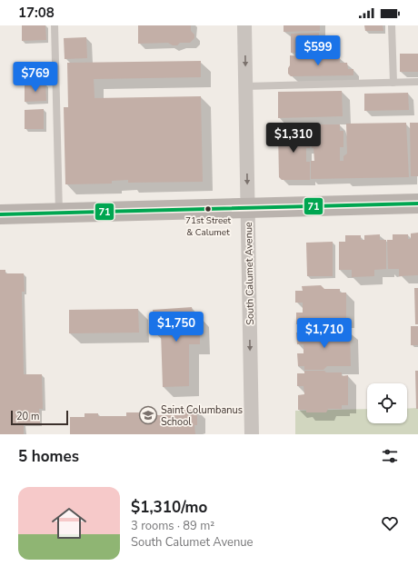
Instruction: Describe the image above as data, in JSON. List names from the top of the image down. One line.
{"streets":{"street":["South Calumet Avenue"]},"one_way":["South Calumet Avenue"],"places":{"other":["71st Street & Calumet"],"school or university":["Saint Columbanus School"]},"lines":["transit line 71"],"scale_bar":"20 m","page":{"status":"17:08","price":["$599","$769","$1,310","$1,750","$1,710"],"scale":"20 m","heading":"5 homes","list":[{"name":"$1,310/mo","note":"3 rooms · 89 m² · South Calumet Avenue"}]}}
